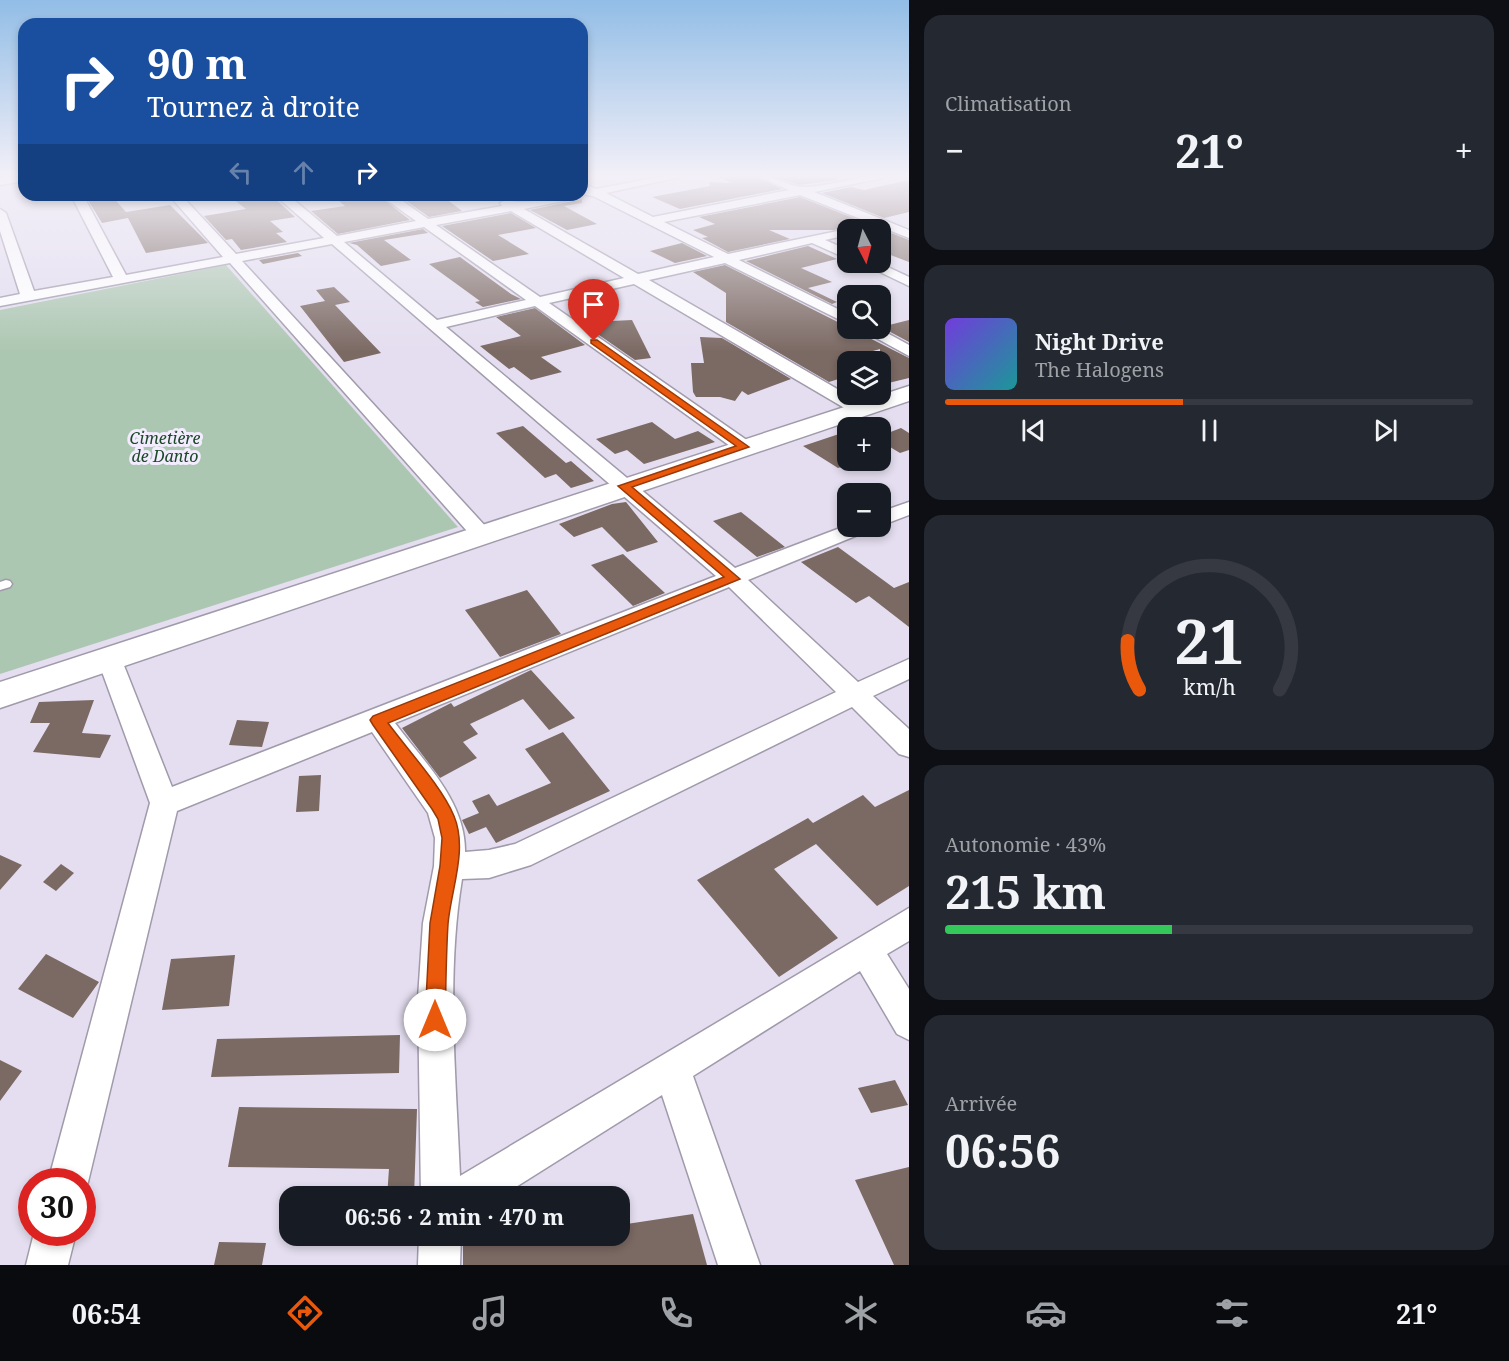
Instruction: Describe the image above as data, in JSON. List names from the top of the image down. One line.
{"parks":["Cimetière de Danto"],"north":"bottom","page":{"tile":["Climatisation",["Autonomie · 43%","215 km"],["Arrivée","06:56"]],"turn":["90 m","Tournez à droite"],"heat":["−","21°","+"],"map_buttons":["+","−"],"song":["Night Drive","The Halogens"],"limit":"30","trip":"06:56 · 2 min · 470 m","tabs":["06:54","21°"],"gauge":["21","km/h"]}}
